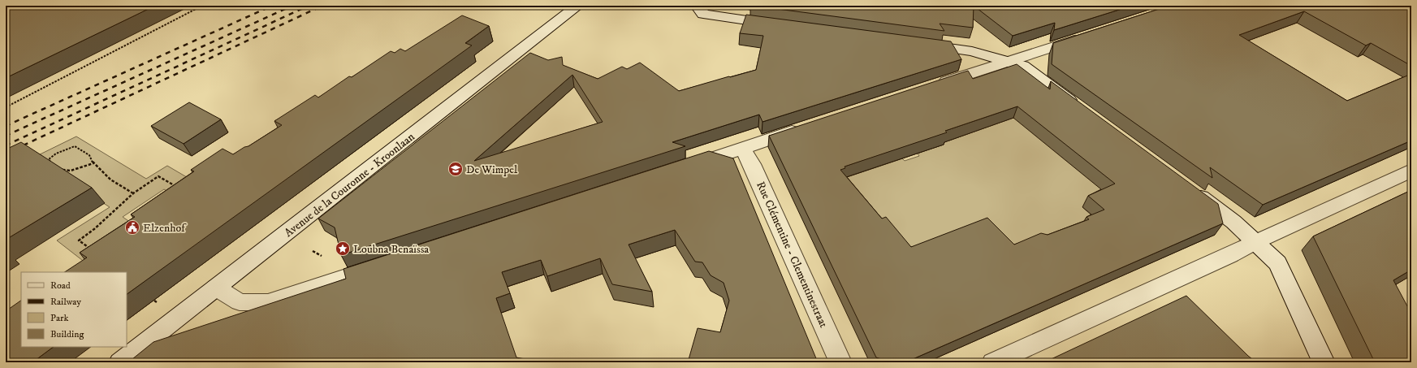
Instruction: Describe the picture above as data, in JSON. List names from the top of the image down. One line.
{"streets":{"street":["Avenue de la Couronne - Kroonlaan","Rue Clémentine - Clementinestraat"]},"places":{"school or university":["De Wimpel"],"public building":["Elzenhof"],"place":["Loubna Benaïssa"]},"legend":["Road","Railway","Park","Building"]}
